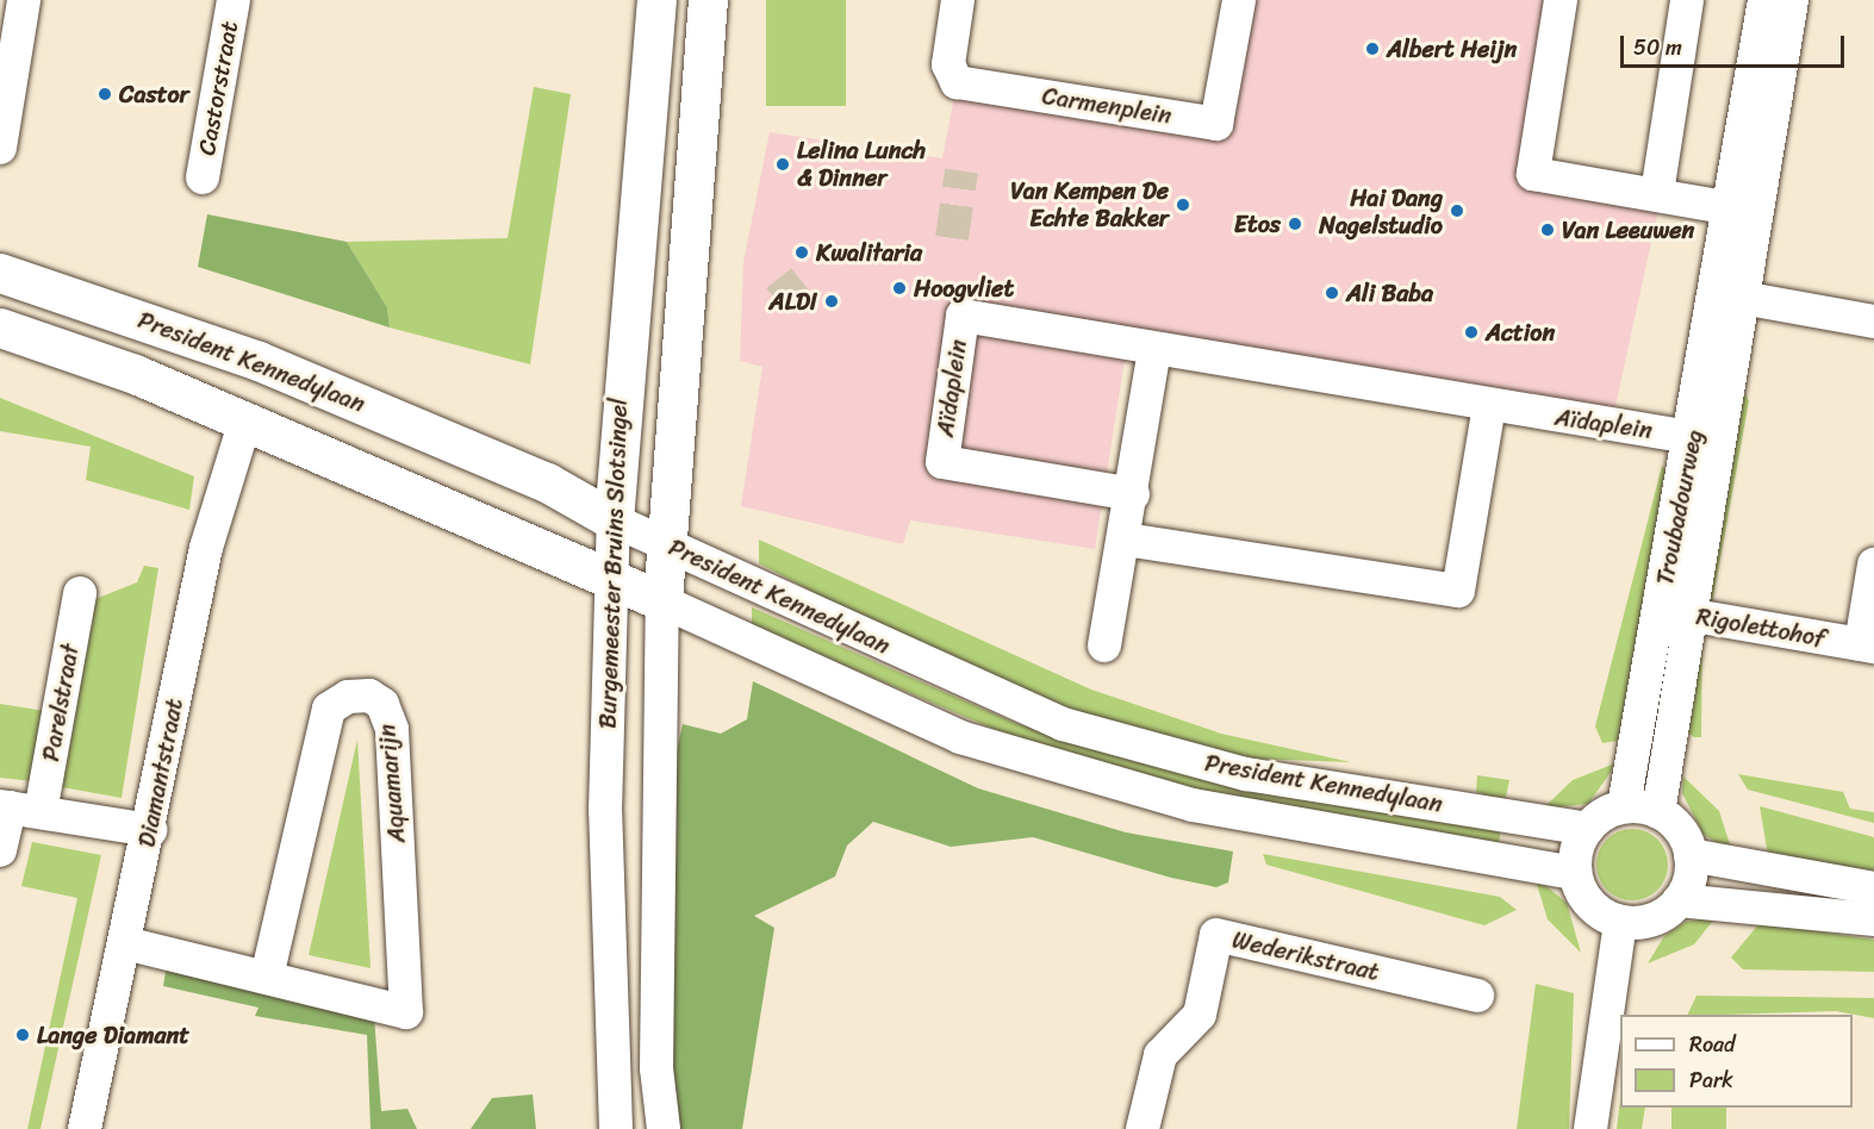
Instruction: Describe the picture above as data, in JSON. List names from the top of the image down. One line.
{"streets":{"main road":["President Kennedylaan","Burgemeester Bruins Slotsingel"],"street":["Castorstraat","Carmenplein","Aïdaplein","Troubadourweg","Rigolettohof","Parelstraat","Diamantstraat","Aquamarijn","Wederikstraat"]},"crossings":[["President Kennedylaan","Troubadourweg"],["President Kennedylaan","Burgemeester Bruins Slotsingel"],["President Kennedylaan","Diamantstraat"],["Aïdaplein","Troubadourweg"],["Troubadourweg","Rigolettohof"],["Diamantstraat","Aquamarijn"]],"places":["Albert Heijn","Castor","Lelina Lunch & Dinner","Van Kempen De Echte Bakker","Hai Dang Nagelstudio","Etos","Van Leeuwen","Kwalitaria","Hoogvliet","Ali Baba","ALDI","Action","Lange Diamant"],"legend":["Road","Park"],"scale_bar":"50 m"}
